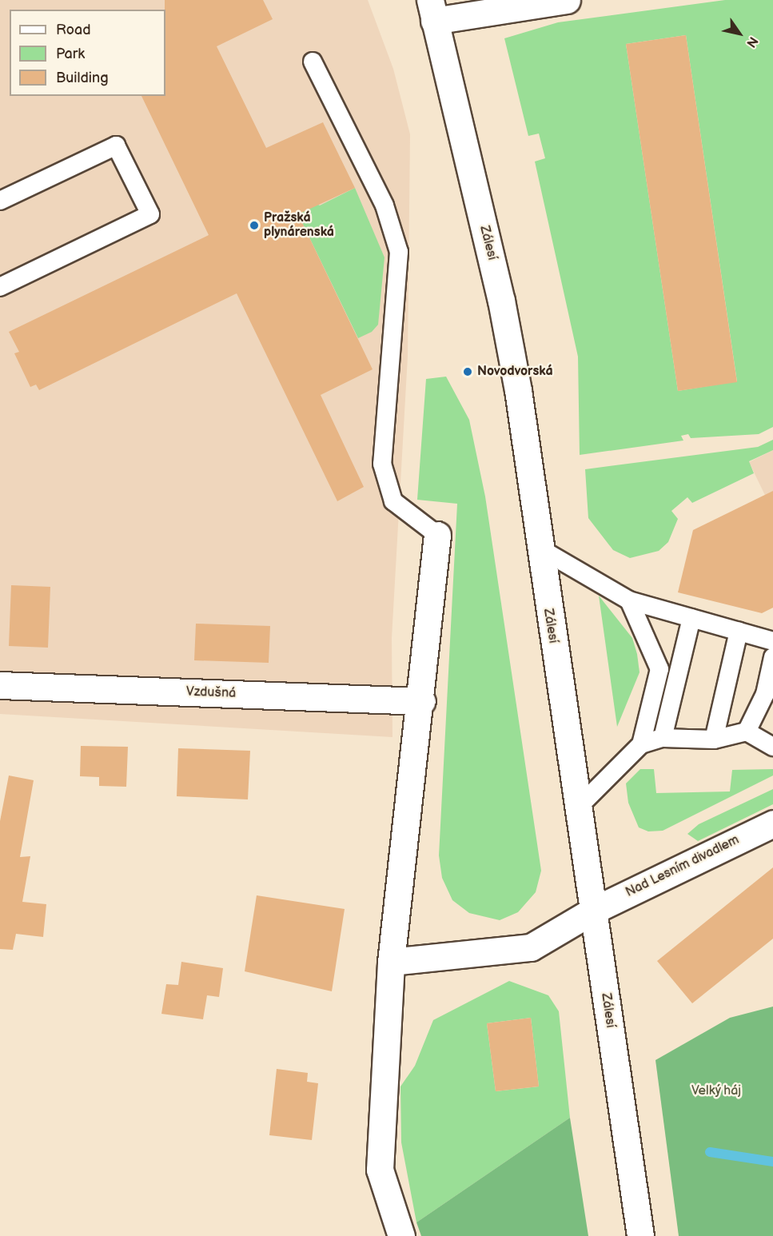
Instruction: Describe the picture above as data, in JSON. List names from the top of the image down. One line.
{"streets":{"street":["Zálesí","Vzdušná","Nad Lesním divadlem"]},"crossings":[["Zálesí","Nad Lesním divadlem"]],"parks":["Velký háj"],"places":["Pražská plynárenská","Novodvorská"],"legend":["Road","Park","Building"],"north":"bottom right"}
